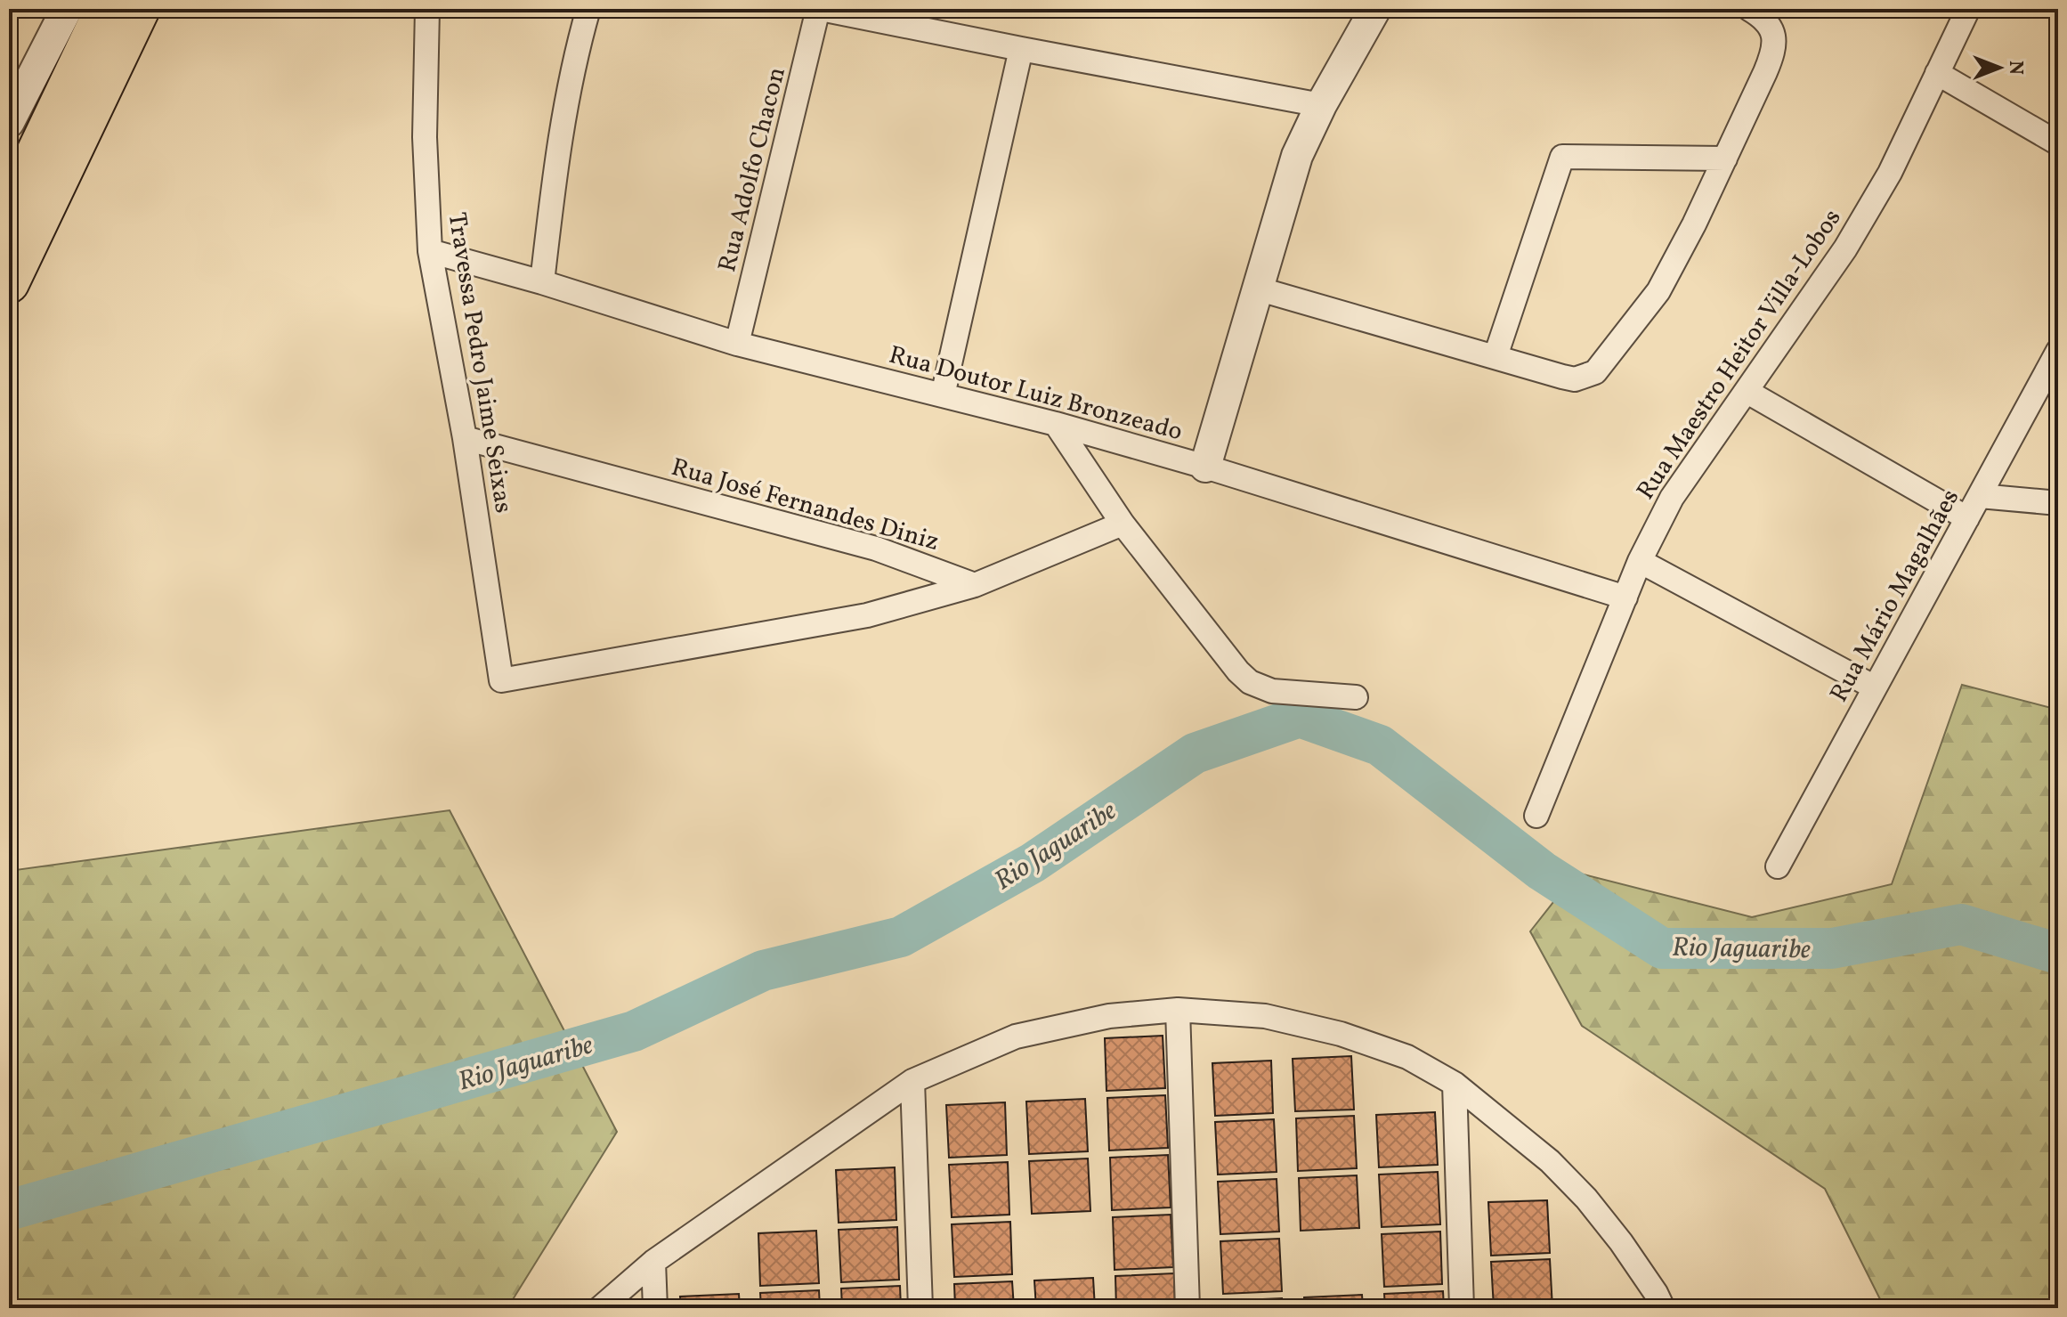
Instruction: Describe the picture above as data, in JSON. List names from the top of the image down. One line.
{"streets":{"street":["Rua Adolfo Chacon","Rua Maestro Heitor Villa-Lobos","Travessa Pedro Jaime Seixas","Rua Doutor Luiz Bronzeado","Rua José Fernandes Diniz","Rua Mário Magalhães"]},"crossings":[["Rua Adolfo Chacon","Rua Doutor Luiz Bronzeado"],["Rua Maestro Heitor Villa-Lobos","Rua Doutor Luiz Bronzeado"],["Travessa Pedro Jaime Seixas","Rua Doutor Luiz Bronzeado"],["Travessa Pedro Jaime Seixas","Rua José Fernandes Diniz"]],"water":["Rio Jaguaribe"],"north":"right"}
